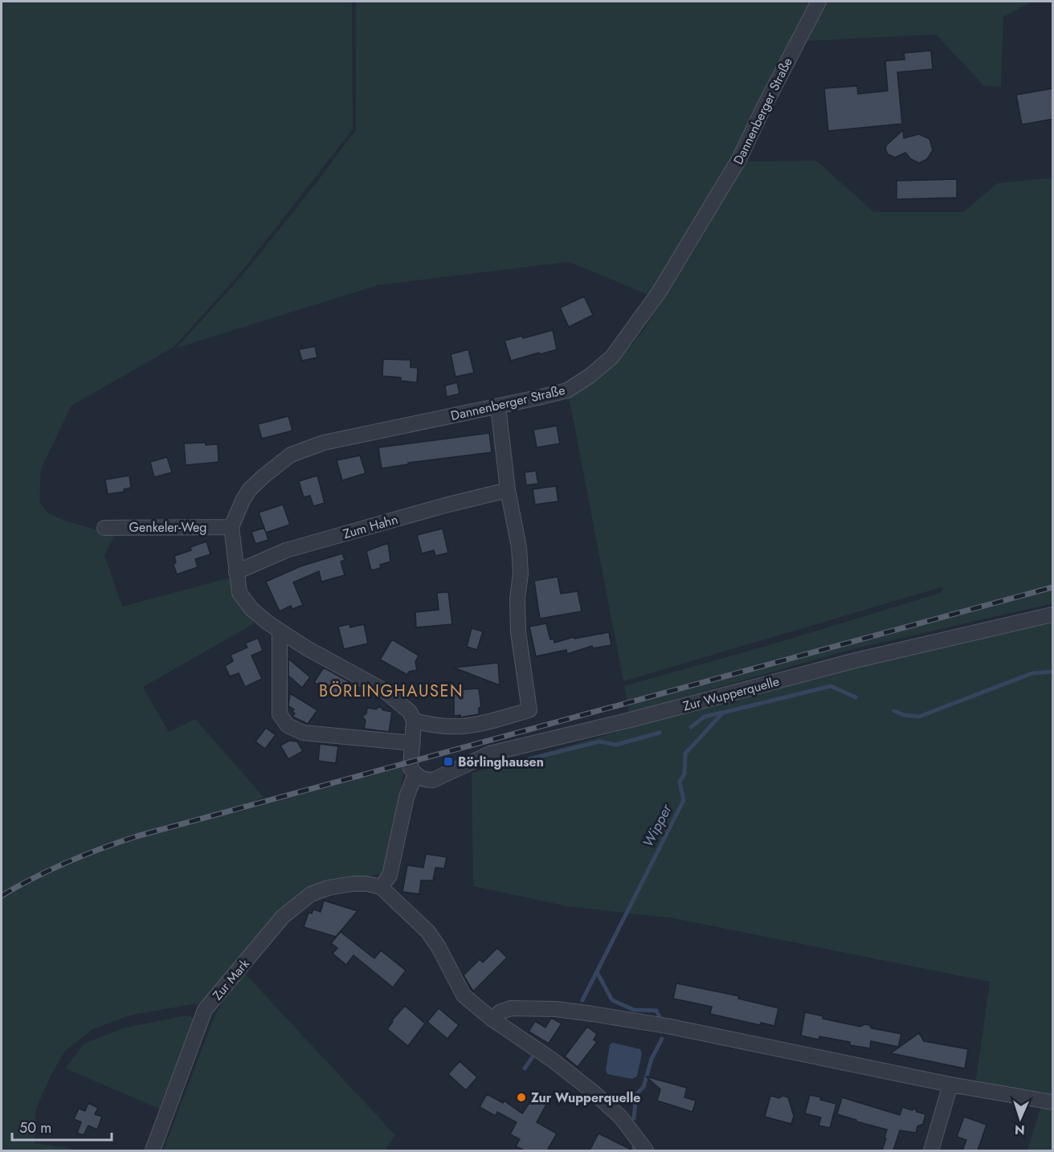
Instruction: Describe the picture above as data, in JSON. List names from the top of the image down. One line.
{"streets":{"street":["Dannenberger Straße","Zum Hahn","Genkeler-Weg","Zur Wupperquelle","Zur Mark"]},"crossings":[["Dannenberger Straße","Zum Hahn"],["Dannenberger Straße","Genkeler-Weg"]],"districts":["BÖRLINGHAUSEN"],"water":["Wipper"],"places":{"transit":["Börlinghausen"],"other":["Zur Wupperquelle"]},"scale_bar":"50 m","north":"bottom"}
